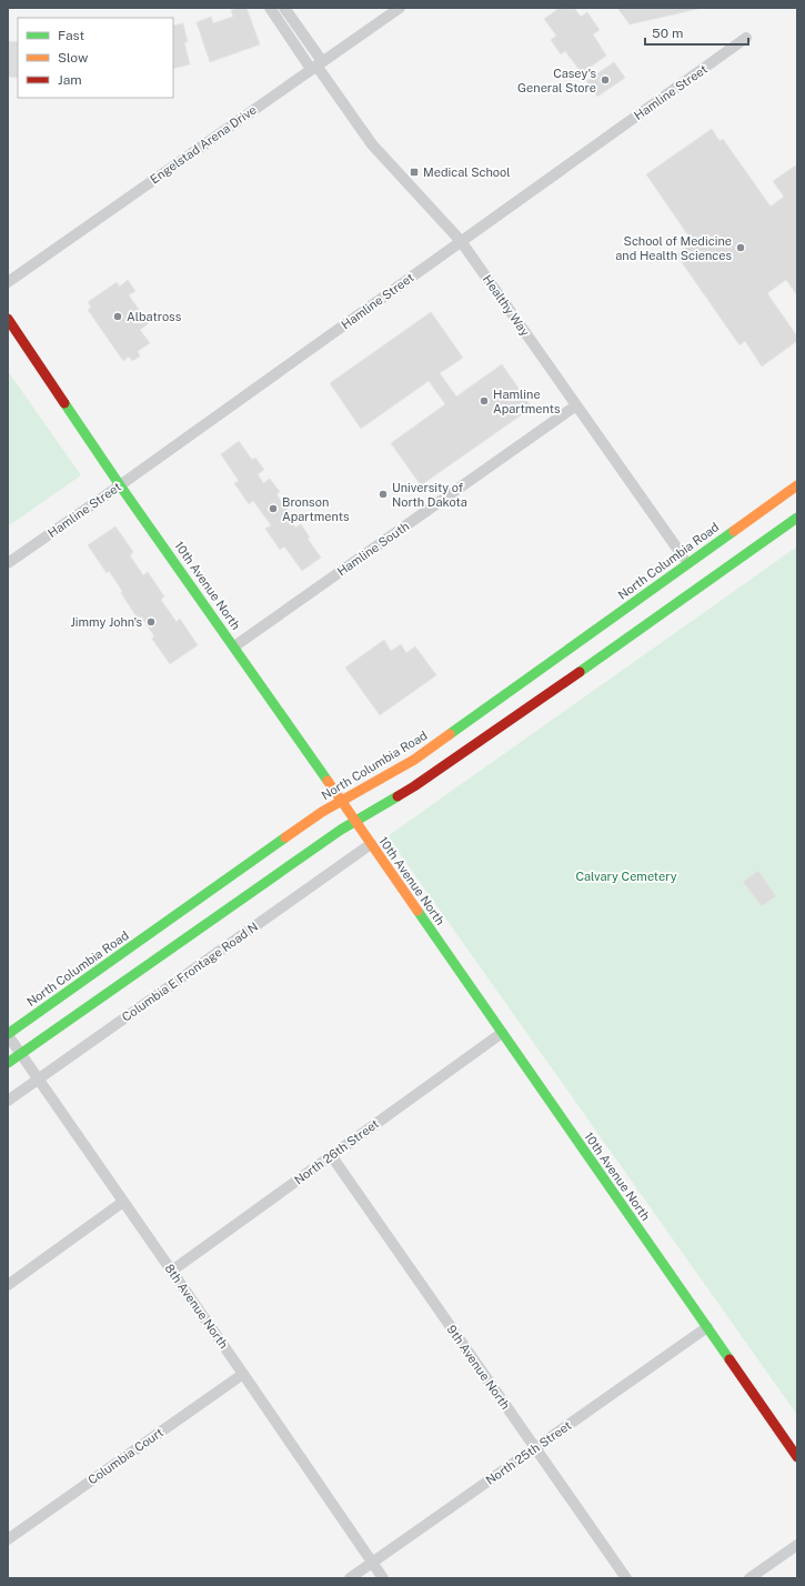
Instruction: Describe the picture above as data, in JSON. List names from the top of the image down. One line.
{"streets":{"main road":["North Columbia Road","10th Avenue North"],"street":["Hamline Street","Engelstad Arena Drive","Healthy Way","Hamline South","Columbia E Frontage Road N","North 26th Street","8th Avenue North","9th Avenue North","North 25th Street","Columbia Court"]},"crossings":[["Hamline Street","Healthy Way"],["Hamline Street","10th Avenue North"],["Engelstad Arena Drive","Healthy Way"],["Healthy Way","Hamline South"],["Hamline South","10th Avenue North"],["North Columbia Road","10th Avenue North"],["North Columbia Road","8th Avenue North"],["10th Avenue North","Columbia E Frontage Road N"],["10th Avenue North","North 26th Street"],["10th Avenue North","North 25th Street"],["Columbia E Frontage Road N","8th Avenue North"],["North 26th Street","8th Avenue North"],["North 26th Street","9th Avenue North"],["8th Avenue North","North 25th Street"],["8th Avenue North","Columbia Court"],["9th Avenue North","North 25th Street"]],"parks":["Calvary Cemetery"],"places":{"other":["Casey's General Store","School of Medicine and Health Sciences","Albatross","Hamline Apartments","University of North Dakota","Bronson Apartments","Jimmy John's"],"transit":["Medical School"]},"legend":["Fast","Slow","Jam"],"scale_bar":"50 m"}
